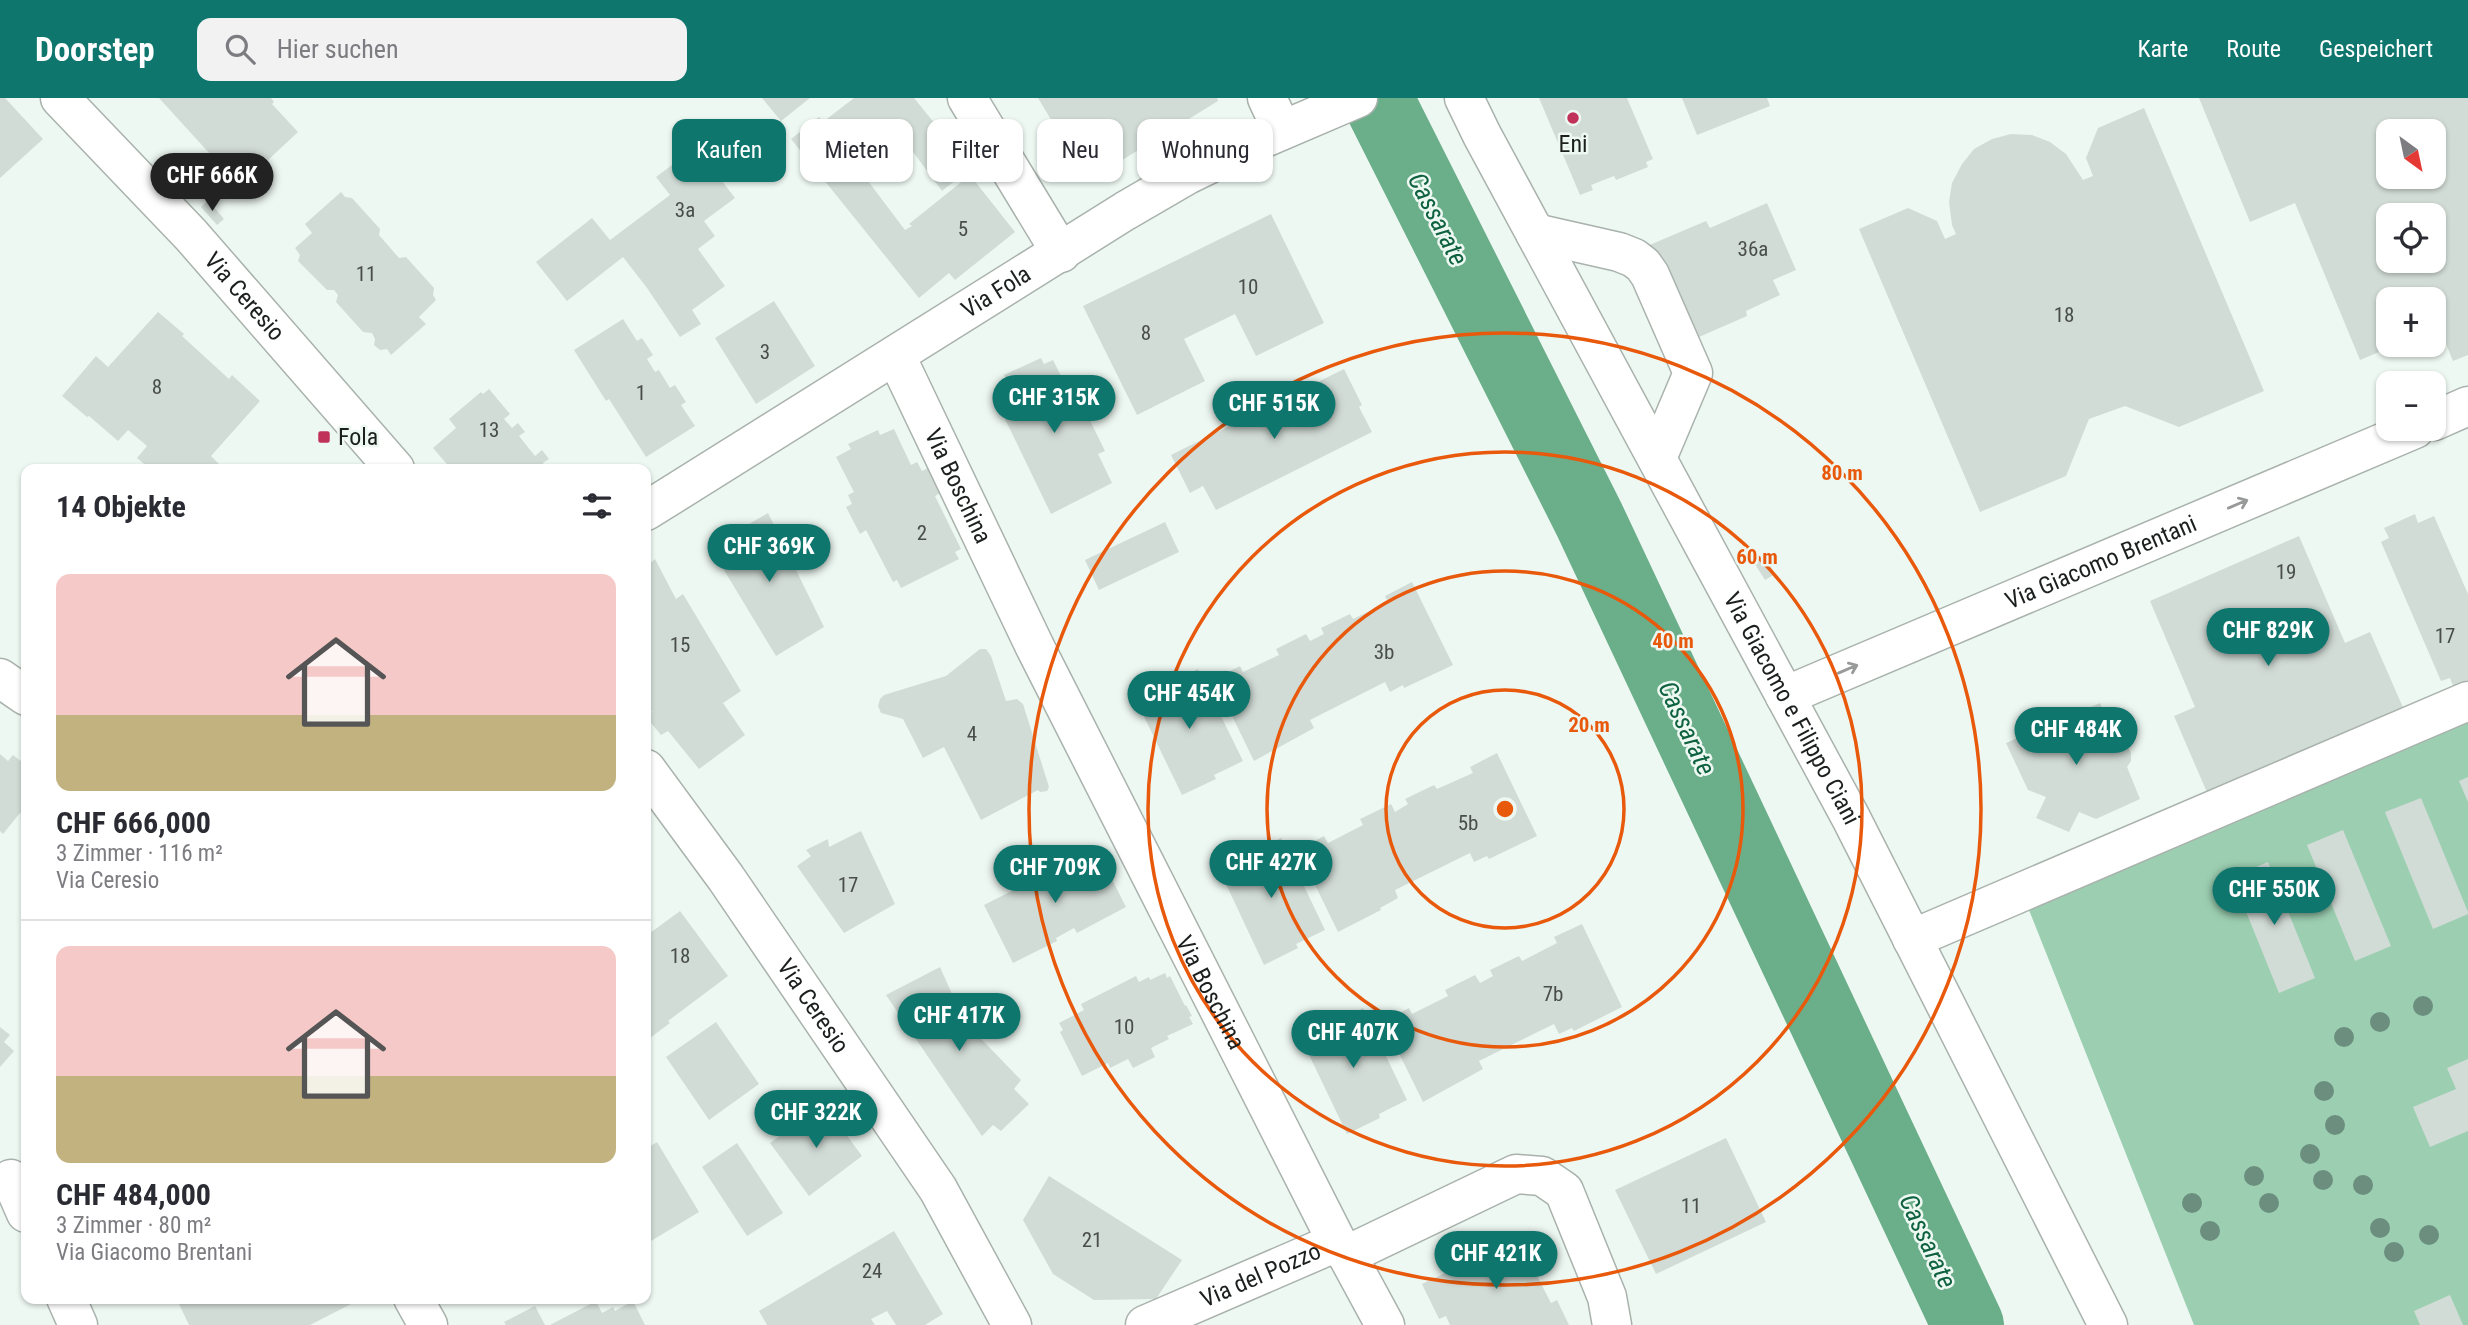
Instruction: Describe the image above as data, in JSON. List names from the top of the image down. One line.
{"streets":{"street":["Via Fola","Via Ceresio","Via Boschina","Via Giacomo Brentani","Via Giacomo e Filippo Ciani","Via del Pozzo"]},"crossings":[["Via Fola","Via Boschina"],["Via Boschina","Via del Pozzo"],["Via Giacomo Brentani","Via Giacomo e Filippo Ciani"]],"water":["Cassarate"],"places":{"other":["Eni"],"transit":["Fola"]},"house_numbers":["3a","5","36a","11","10","18","8","3","8","1","13","2","19","17","15","3b","4","5b","17","18","7b","10","11","21","24"],"north":"bottom right","page":{"header":"Doorstep","search":"Hier suchen","nav":["Karte","Route","Gespeichert"],"map_buttons":["+","−"],"chip":["Kaufen","Mieten","Filter","Neu","Wohnung"],"price":["CHF 666K","CHF 315K","CHF 515K","CHF 369K","CHF 829K","CHF 454K","CHF 484K","CHF 427K","CHF 709K","CHF 550K","CHF 417K","CHF 407K","CHF 322K","CHF 421K"],"heading":"14 Objekte","list":[{"name":"CHF 666,000","note":"3 Zimmer · 116 m² · Via Ceresio"},{"name":"CHF 484,000","note":"3 Zimmer · 80 m² · Via Giacomo Brentani"}]},"rings":["80 m","60 m","40 m","20 m"]}
